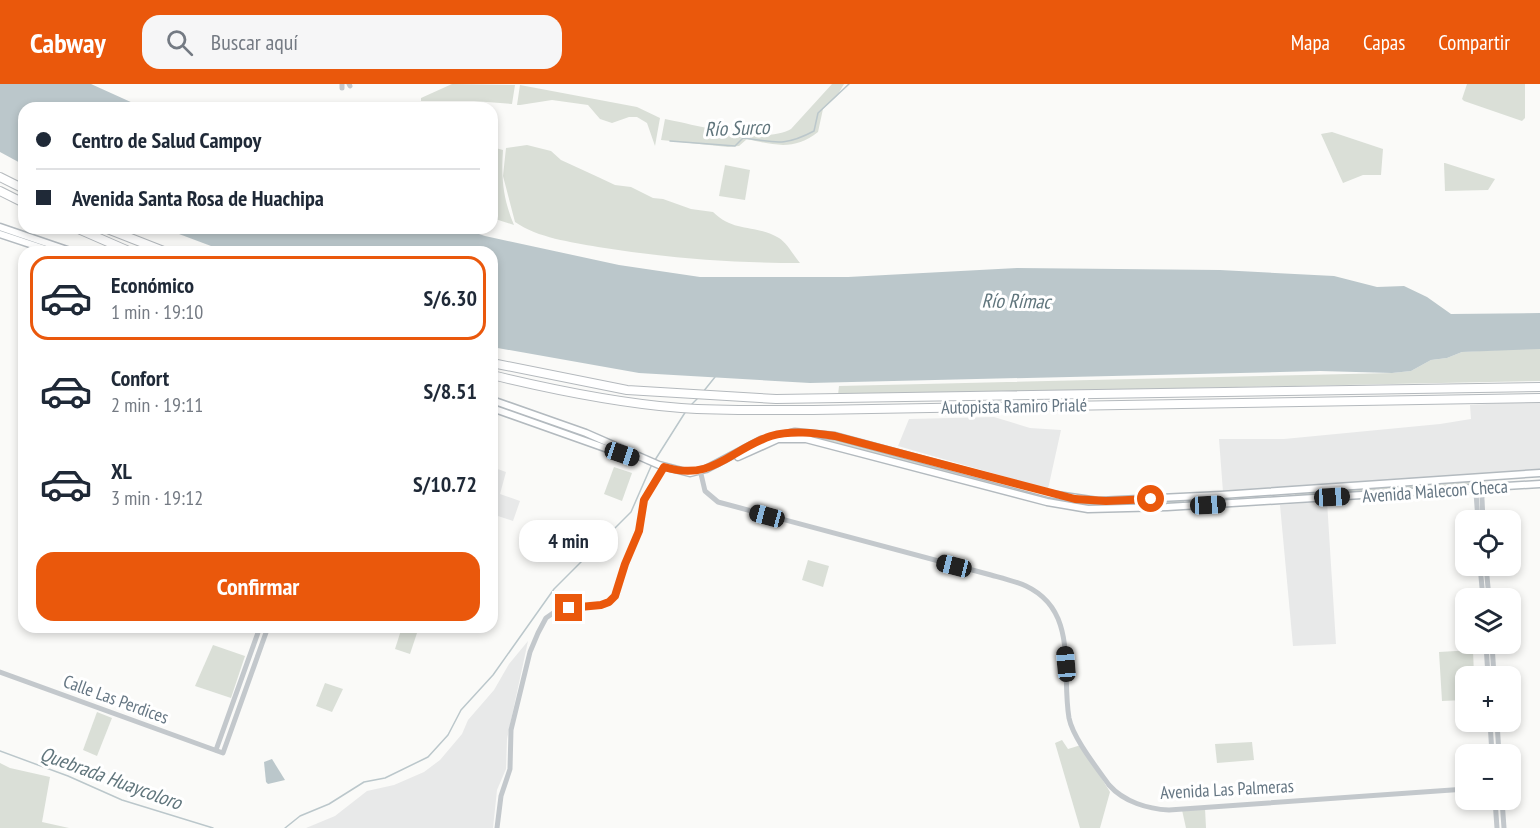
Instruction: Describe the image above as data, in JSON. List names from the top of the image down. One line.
{"streets":{"highway":["Autopista Ramiro Prialé"],"main road":["Avenida Malecon Checa"],"street":["Calle Las Perdices","Avenida Las Palmeras"]},"crossings":[["Avenida Malecon Checa","Avenida Las Palmeras"]],"water":["Río Surco","Río Rímac","Quebrada Huaycoloro"],"page":{"header":"Cabway","search":"Buscar aquí","nav":["Mapa","Capas","Compartir"],"banner":["Centro de Salud Campoy","Avenida Santa Rosa de Huachipa"],"list":[{"name":"Económico","note":"1 min · 19:10","value":"S/6.30"},{"name":"Confort","note":"2 min · 19:11","value":"S/8.51"},{"name":"XL","note":"3 min · 19:12","value":"S/10.72"}],"map_buttons":["+","−"],"bubble":"4 min","buttons":"Confirmar"}}
